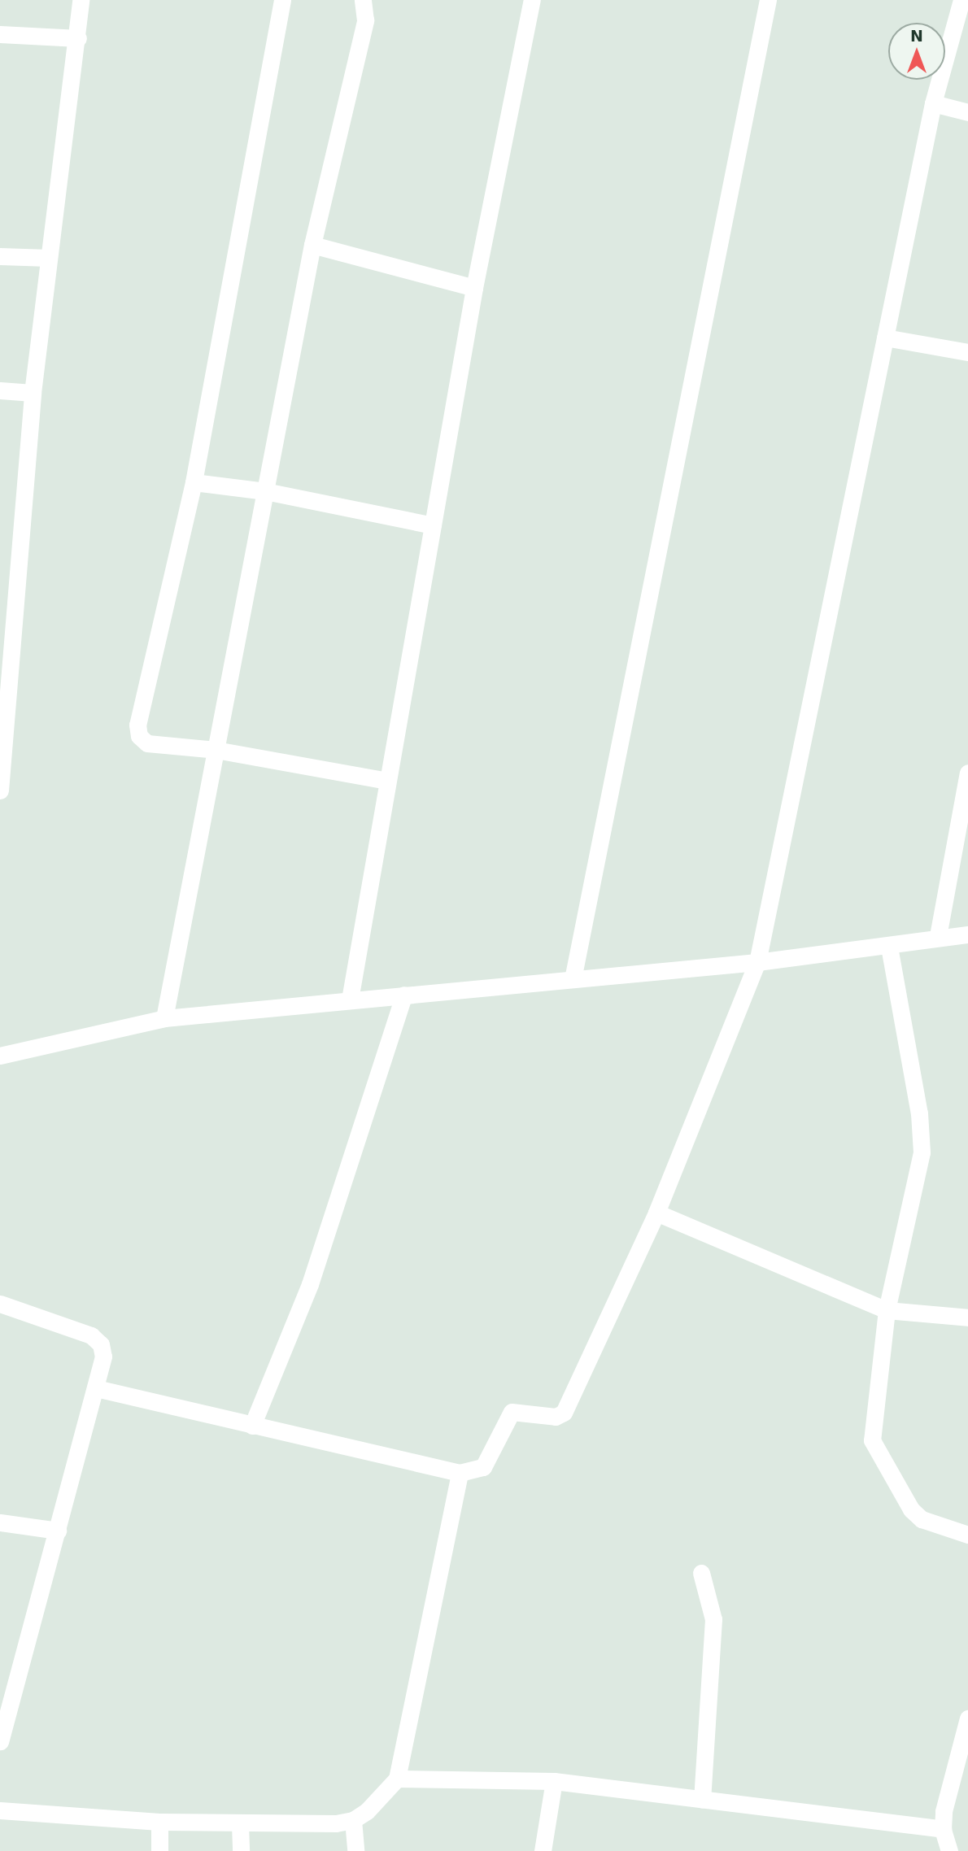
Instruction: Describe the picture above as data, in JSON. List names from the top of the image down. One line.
{"north":"top"}
